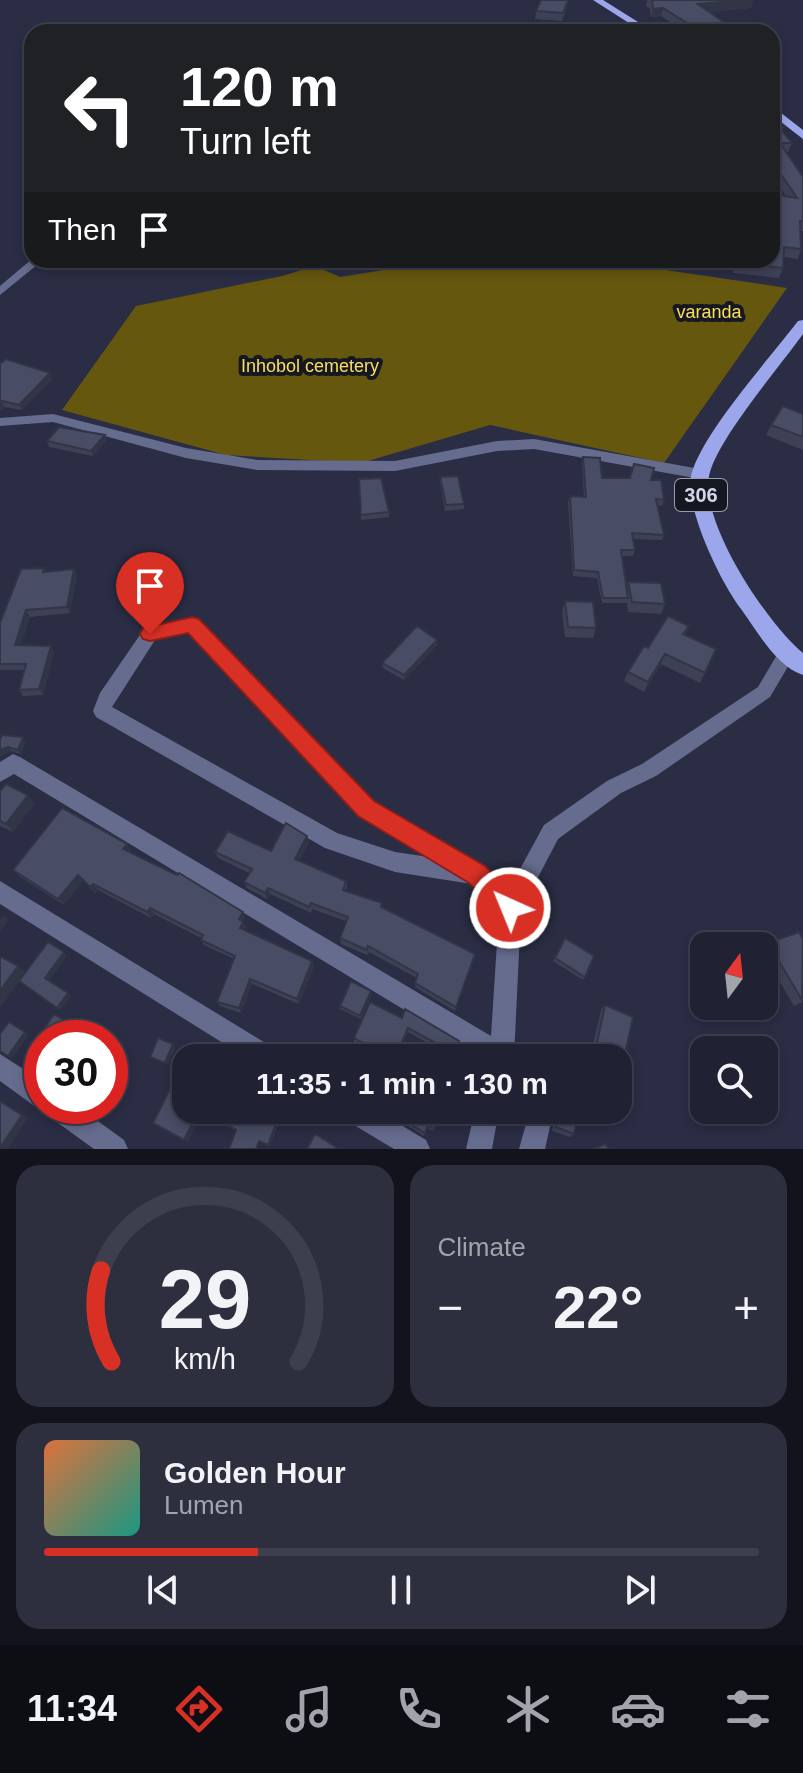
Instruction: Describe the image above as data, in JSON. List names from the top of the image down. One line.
{"streets":{"main road":["306"]},"parks":["varanda","Inhobol cemetery"],"north":"top","page":{"turn":["120 m","Turn left"],"then":"Then","limit":"30","trip":"11:35 · 1 min · 130 m","tile":"Climate","heat":["−","22°","+"],"song":["Golden Hour","Lumen"],"tabs":"11:34","gauge":["29","km/h"]}}
